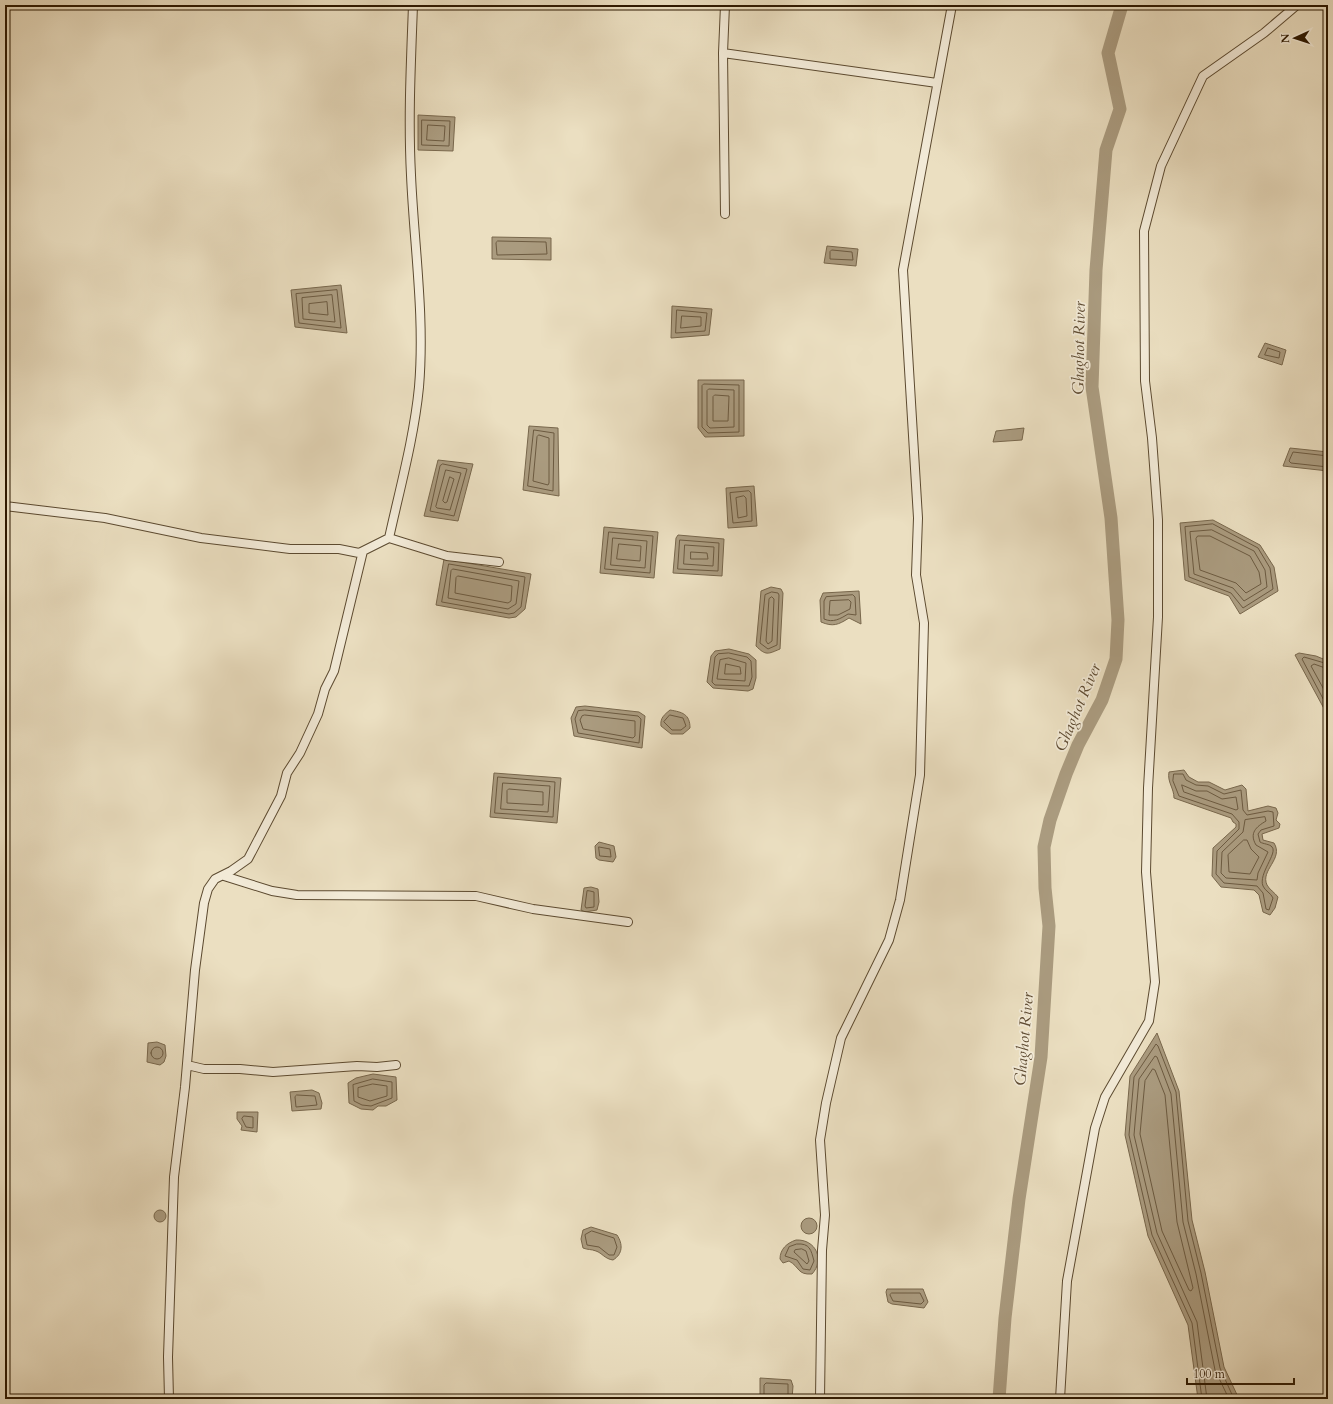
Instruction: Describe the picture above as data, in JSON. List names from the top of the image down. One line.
{"water":["Ghaghot River"],"scale_bar":"100 m","north":"left"}
